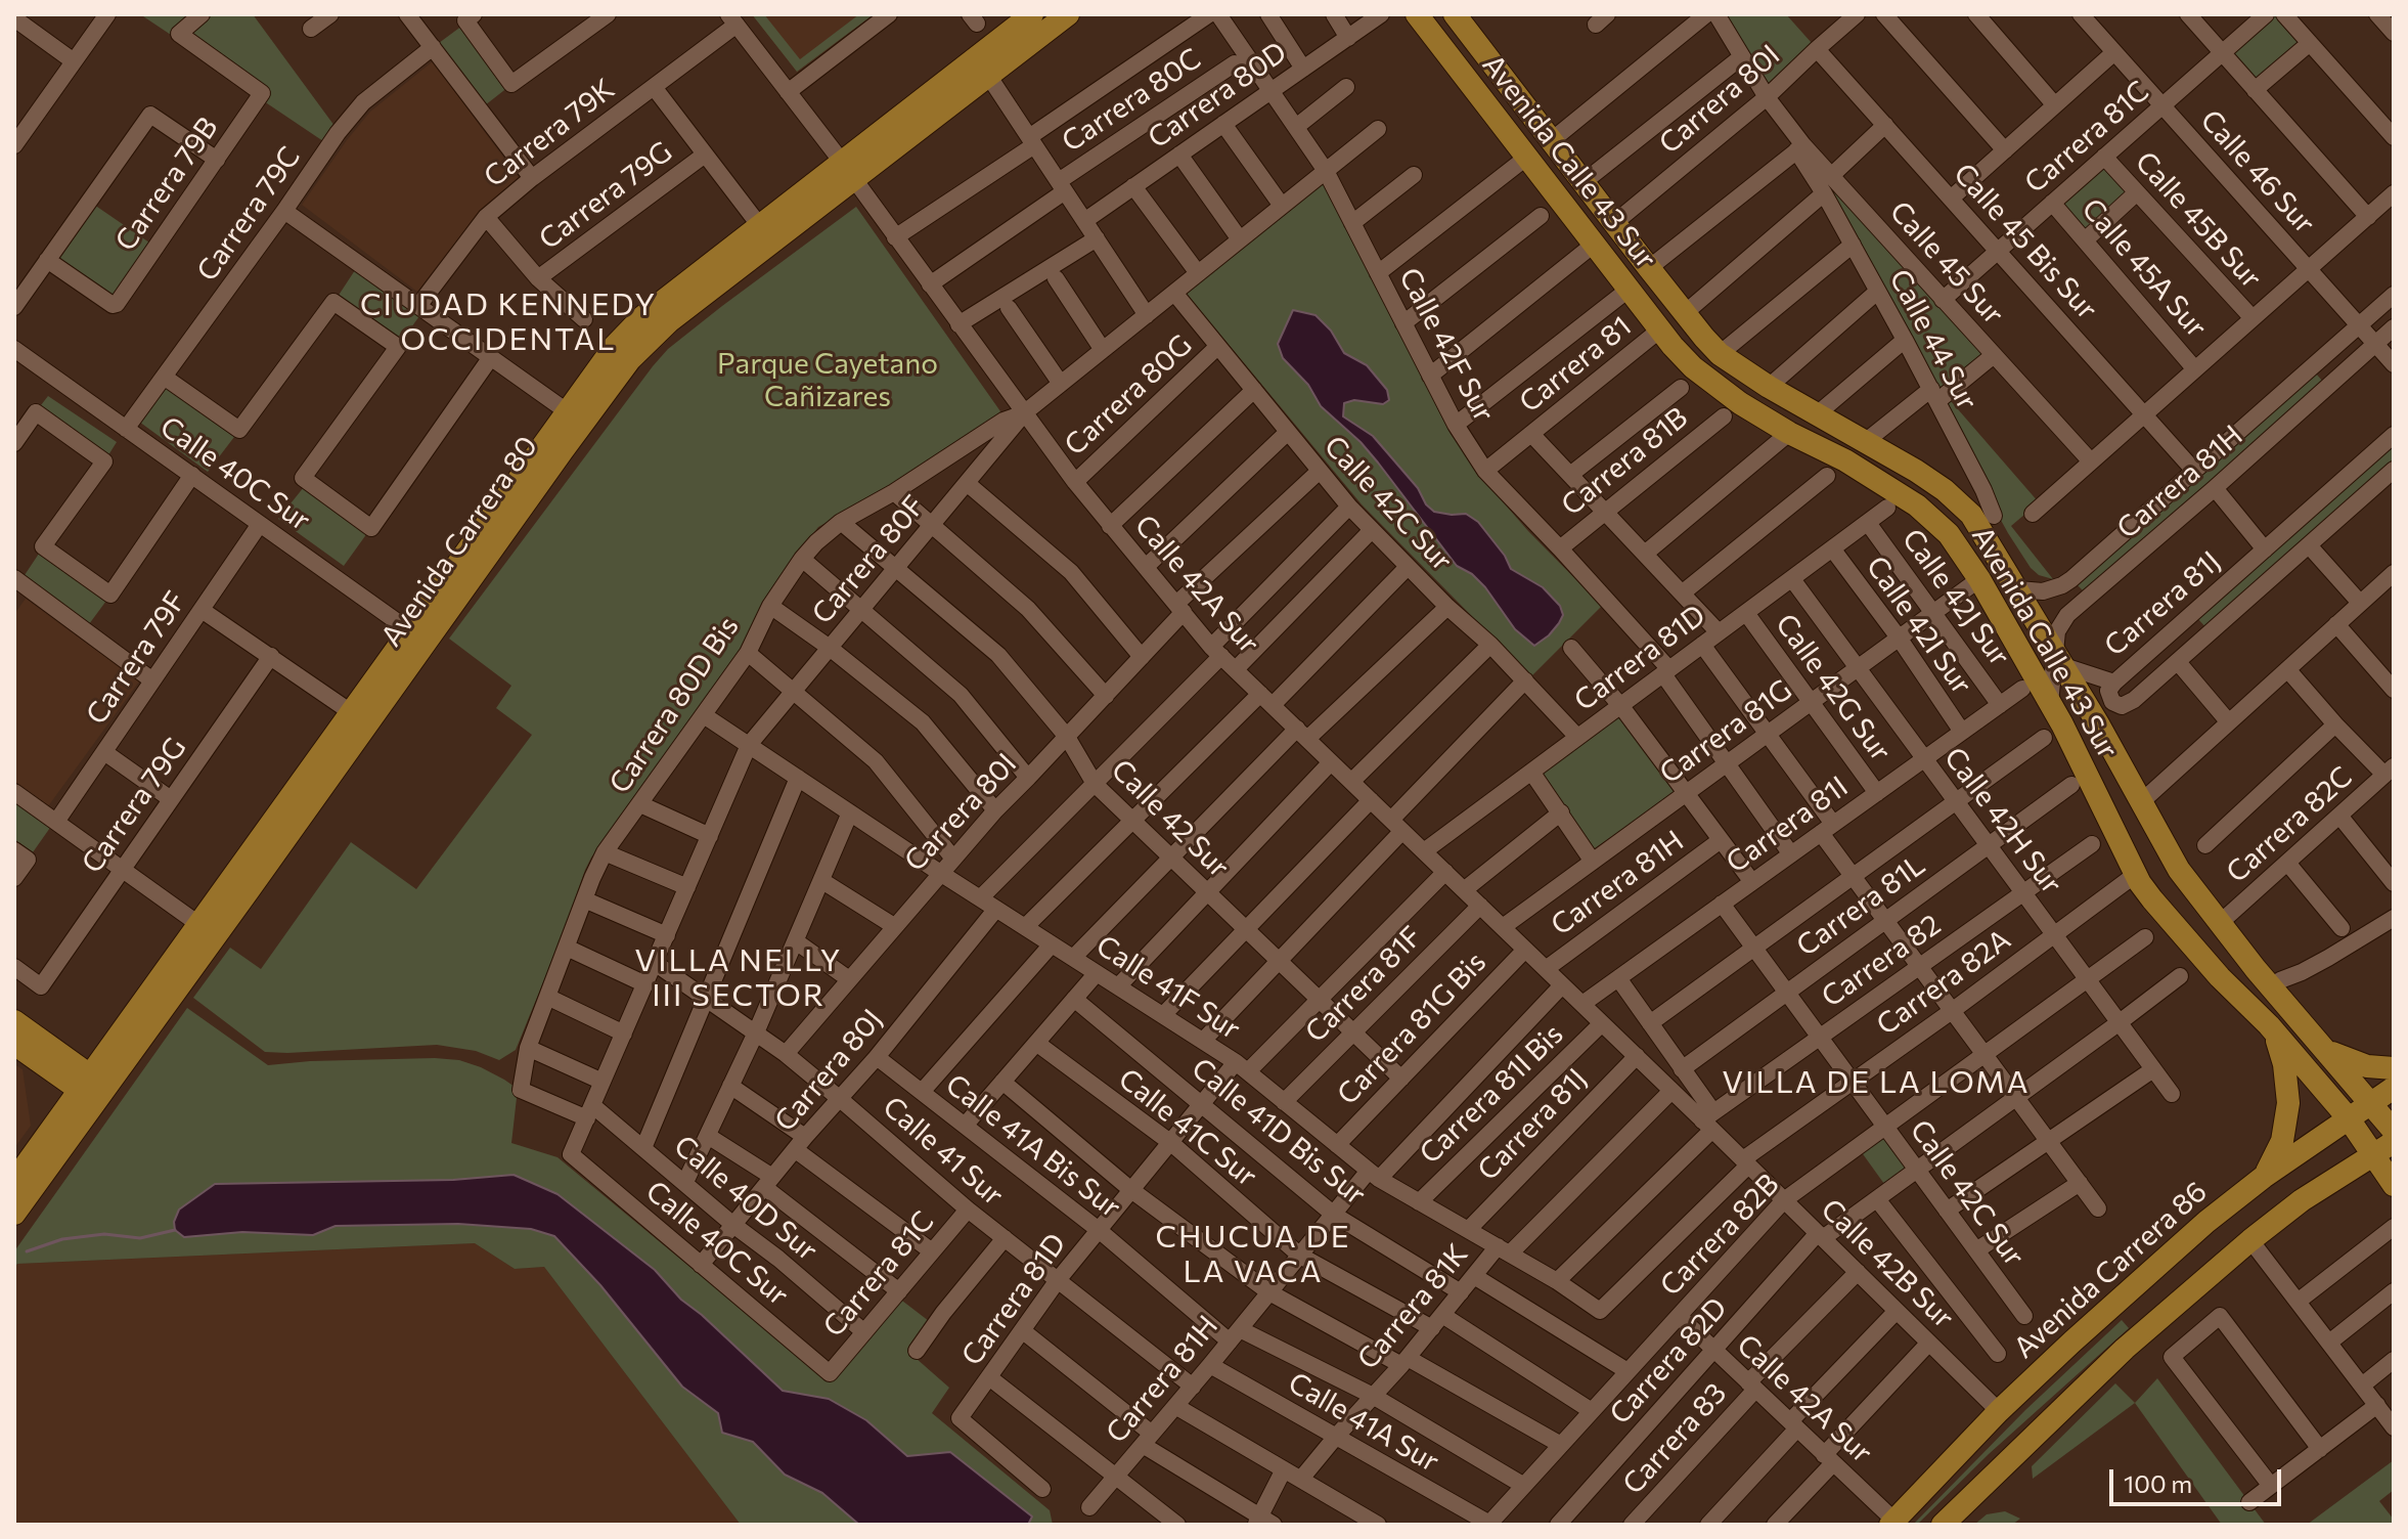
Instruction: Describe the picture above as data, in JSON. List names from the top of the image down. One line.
{"streets":{"main road":["Avenida Calle 43 Sur","Avenida Carrera 80","Avenida Carrera 86"],"street":["Carrera 80D","Carrera 80I","Carrera 80C","Carrera 79K","Carrera 81C","Calle 46 Sur","Carrera 79B","Carrera 79G","Carrera 79C","Calle 45B Sur","Calle 45 Bis Sur","Calle 45 Sur","Calle 45A Sur","Calle 44 Sur","Calle 42F Sur","Carrera 81","Carrera 80G","Carrera 81B","Calle 40C Sur","Carrera 81H","Calle 42C Sur","Carrera 80F","Calle 42A Sur","Calle 42J Sur","Carrera 81J","Calle 42I Sur","Carrera 79F","Carrera 81D","Calle 42G Sur","Carrera 80D Bis","Carrera 81G","Calle 42 Sur","Calle 42H Sur","Carrera 81I","Carrera 82C","Carrera 81L","Carrera 82","Carrera 82A","Carrera 81F","Calle 41F Sur","Carrera 81G Bis","Carrera 80J","Carrera 81I Bis","Calle 41C Sur","Calle 41D Bis Sur","Calle 41A Bis Sur","Calle 41 Sur","Calle 40D Sur","Carrera 82B","Calle 42B Sur","Carrera 81K","Carrera 82D","Calle 41A Sur","Carrera 83"]},"crossings":[["Carrera 80D","Calle 42F Sur"],["Carrera 80I","Avenida Calle 43 Sur"],["Carrera 80I","Calle 45 Bis Sur"],["Carrera 80I","Calle 45 Sur"],["Carrera 80I","Calle 42C Sur"],["Carrera 80I","Calle 42A Sur"],["Carrera 80I","Calle 42 Sur"],["Carrera 80I","Calle 41F Sur"],["Carrera 80I","Calle 41 Sur"],["Carrera 80C","Calle 42A Sur"],["Carrera 79K","Calle 42A Sur"],["Carrera 81C","Calle 46 Sur"],["Carrera 81C","Calle 45B Sur"],["Carrera 81C","Calle 45 Bis Sur"],["Carrera 81C","Calle 45 Sur"],["Carrera 81C","Calle 45A Sur"],["Carrera 81C","Calle 40C Sur"],["Carrera 81C","Calle 41 Sur"],["Carrera 81C","Calle 40D Sur"],["Avenida Calle 43 Sur","Carrera 81"],["Avenida Calle 43 Sur","Carrera 81H"],["Avenida Calle 43 Sur","Carrera 81G"],["Avenida Calle 43 Sur","Carrera 82C"],["Avenida Calle 43 Sur","Carrera 82A"],["Avenida Calle 43 Sur","Avenida Carrera 86"],["Calle 46 Sur","Carrera 81H"],["Carrera 79C","Calle 40C Sur"],["Calle 45 Bis Sur","Carrera 81H"],["Calle 45 Sur","Calle 44 Sur"],["Calle 42F Sur","Carrera 81"],["Calle 42F Sur","Carrera 81B"],["Calle 42F Sur","Carrera 80F"],["Calle 42F Sur","Carrera 81D"],["Calle 42F Sur","Carrera 81G"],["Calle 42F Sur","Carrera 81I"],["Carrera 80G","Calle 42C Sur"],["Carrera 80G","Calle 42A Sur"],["Calle 40C Sur","Avenida Carrera 80"],["Calle 40C Sur","Carrera 80F"],["Calle 40C Sur","Carrera 79F"],["Calle 40C Sur","Carrera 80J"],["Carrera 81H","Calle 42A Sur"],["Carrera 81H","Calle 41F Sur"],["Carrera 81H","Calle 41C Sur"],["Carrera 81H","Calle 41D Bis Sur"],["Carrera 81H","Calle 41A Bis Sur"],["Carrera 81H","Calle 41 Sur"],["Carrera 81H","Calle 41A Sur"],["Calle 42C Sur","Carrera 80F"],["Calle 42C Sur","Carrera 81D"],["Calle 42C Sur","Carrera 81I"],["Calle 42C Sur","Carrera 81L"],["Calle 42C Sur","Carrera 82"],["Calle 42C Sur","Carrera 82A"],["Calle 42C Sur","Carrera 82B"],["Calle 42C Sur","Carrera 82D"],["Avenida Carrera 80","Calle 42A Sur"],["Carrera 80F","Calle 42A Sur"],["Carrera 80F","Carrera 80D Bis"],["Carrera 80F","Calle 42 Sur"],["Carrera 80F","Calle 41F Sur"],["Carrera 80F","Calle 41 Sur"],["Carrera 80F","Calle 40D Sur"],["Calle 42A Sur","Carrera 81J"],["Calle 42A Sur","Carrera 81D"],["Calle 42A Sur","Carrera 80D Bis"],["Calle 42A Sur","Carrera 81G"],["Calle 42A Sur","Carrera 81I"],["Calle 42A Sur","Carrera 82"],["Calle 42A Sur","Carrera 81F"],["Calle 42A Sur","Carrera 81G Bis"],["Calle 42A Sur","Carrera 81I Bis"],["Calle 42A Sur","Carrera 82B"],["Calle 42A Sur","Calle 42B Sur"],["Calle 42A Sur","Avenida Carrera 86"],["Calle 42A Sur","Carrera 82D"],["Calle 42A Sur","Carrera 83"],["Calle 42J Sur","Carrera 81D"],["Calle 42J Sur","Carrera 81G"],["Calle 42J Sur","Carrera 81I"],["Carrera 81J","Calle 41F Sur"],["Calle 42I Sur","Carrera 81D"],["Calle 42I Sur","Carrera 81G"],["Calle 42I Sur","Carrera 81I"],["Carrera 81D","Calle 42G Sur"],["Carrera 81D","Calle 42 Sur"],["Carrera 81D","Calle 42H Sur"],["Carrera 81D","Calle 41F Sur"],["Carrera 81D","Calle 41C Sur"],["Carrera 81D","Calle 41D Bis Sur"],["Carrera 81D","Calle 41A Bis Sur"],["Carrera 81D","Calle 41 Sur"],["Calle 42G Sur","Carrera 81G"],["Calle 42G Sur","Carrera 81I"],["Carrera 80D Bis","Calle 42 Sur"],["Carrera 80D Bis","Calle 41F Sur"],["Carrera 80D Bis","Calle 40D Sur"],["Carrera 81G","Calle 42H Sur"],["Calle 42 Sur","Carrera 81F"],["Calle 42 Sur","Carrera 81G Bis"],["Calle 42H Sur","Carrera 81I"],["Calle 42H Sur","Carrera 81L"],["Calle 42H Sur","Carrera 82"],["Calle 42H Sur","Carrera 82A"],["Calle 42H Sur","Carrera 82B"],["Calle 42H Sur","Carrera 82D"],["Carrera 81I","Calle 42B Sur"],["Carrera 81L","Calle 42B Sur"],["Carrera 82","Calle 41F Sur"],["Carrera 82","Calle 42B Sur"],["Carrera 82A","Calle 41F Sur"],["Carrera 82A","Calle 42B Sur"],["Carrera 81F","Calle 41F Sur"],["Calle 41F Sur","Carrera 81G Bis"],["Calle 41F Sur","Carrera 80J"],["Calle 41F Sur","Carrera 81I Bis"],["Calle 41F Sur","Carrera 81K"],["Carrera 80J","Calle 41A Bis Sur"],["Carrera 80J","Calle 41 Sur"],["Carrera 80J","Calle 40D Sur"],["Calle 41C Sur","Carrera 82B"],["Calle 41C Sur","Carrera 81K"],["Calle 41D Bis Sur","Carrera 81K"],["Calle 41A Bis Sur","Carrera 82B"],["Calle 41A Bis Sur","Carrera 81K"],["Carrera 82B","Calle 42B Sur"],["Carrera 82B","Calle 41A Sur"],["Calle 42B Sur","Avenida Carrera 86"],["Calle 42B Sur","Carrera 82D"],["Calle 42B Sur","Carrera 83"],["Carrera 81K","Calle 41A Sur"]],"districts":["CIUDAD KENNEDY OCCIDENTAL","VILLA NELLY III SECTOR","VILLA DE LA LOMA","CHUCUA DE LA VACA"],"parks":["Parque Cayetano Cañizares"],"scale_bar":"100 m"}
